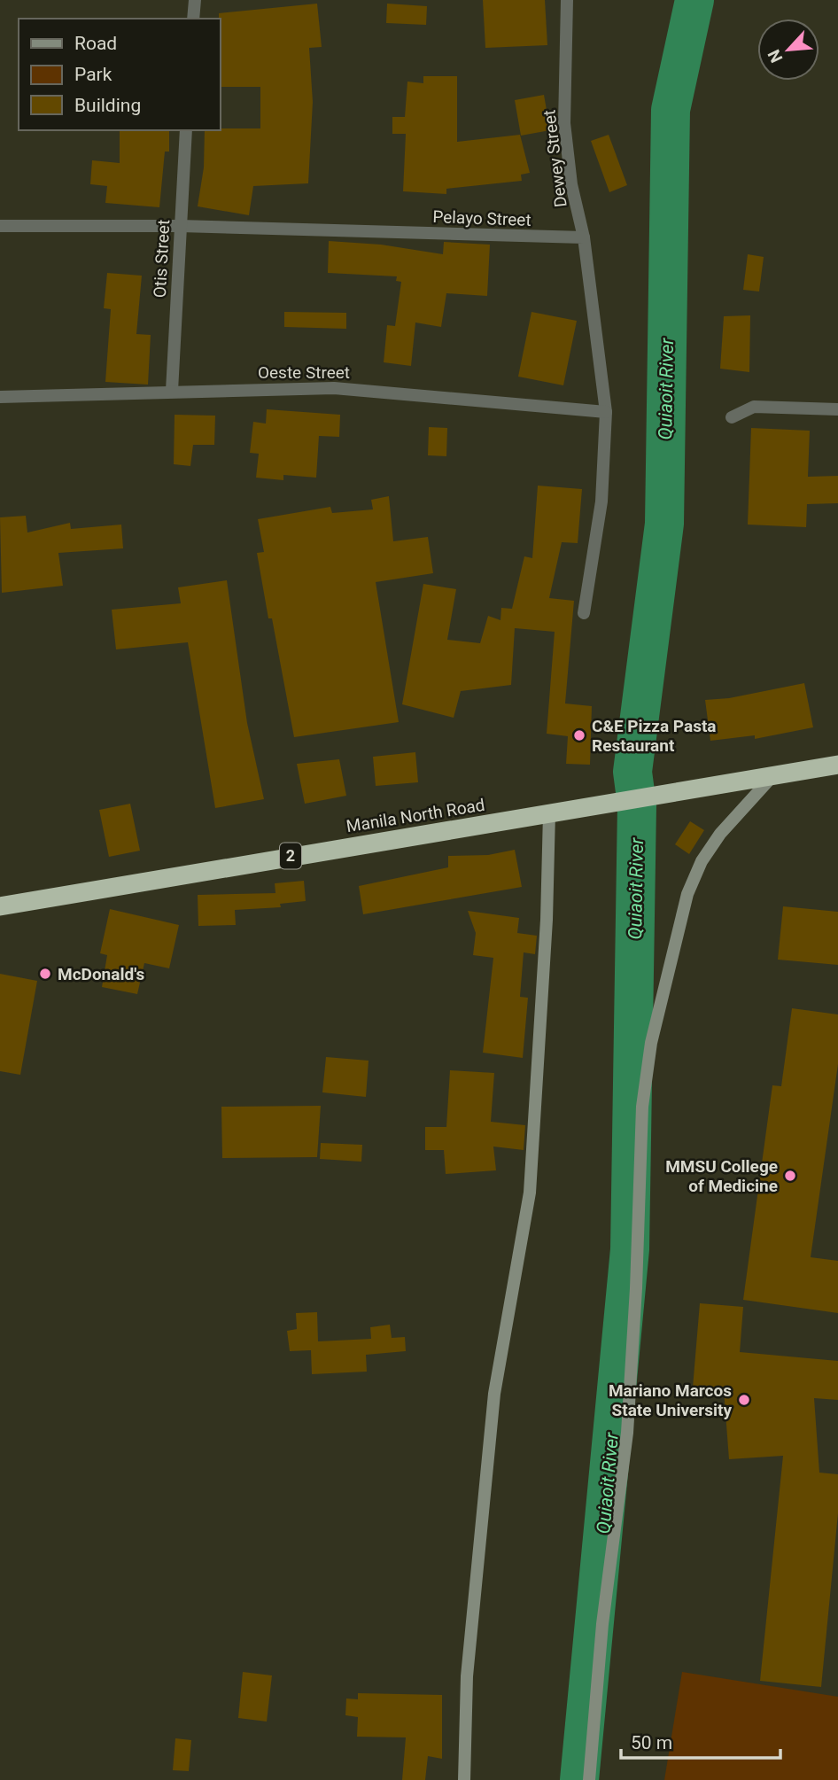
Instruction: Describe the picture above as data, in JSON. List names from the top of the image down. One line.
{"streets":{"highway":["Manila North Road","2"],"street":["Dewey Street","Pelayo Street","Otis Street","Oeste Street"]},"crossings":[["Dewey Street","Pelayo Street"],["Pelayo Street","Otis Street"],["Otis Street","Oeste Street"]],"water":["Quiaoit River"],"places":["C&E Pizza Pasta Restaurant","McDonald's","MMSU College of Medicine","Mariano Marcos State University"],"legend":["Road","Park","Building"],"scale_bar":"50 m","north":"bottom left"}
